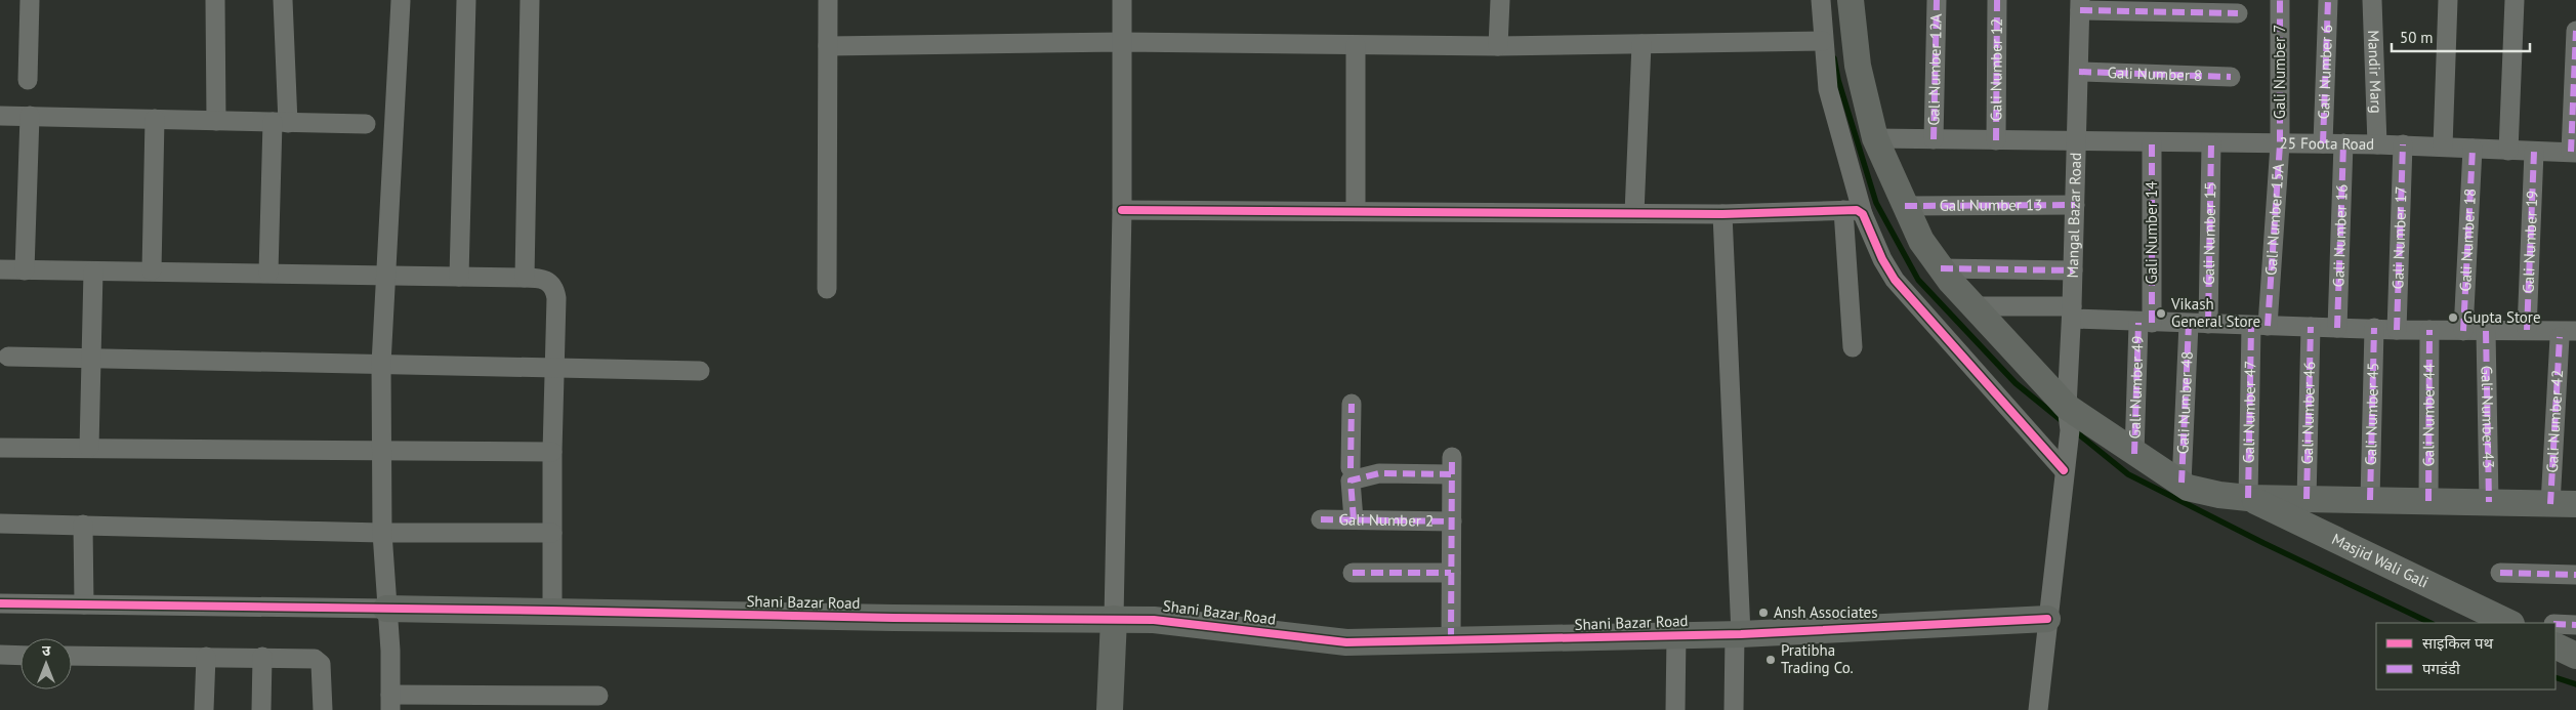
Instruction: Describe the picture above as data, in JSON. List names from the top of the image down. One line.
{"streets":{"street":["Gali Number 12A","Gali Number 12","Gali Number 7","Gali Number 6","Mandir Marg","Gali Number 8","25 Foota Road","Gali Number 13","Mangal Bazar Road","Gali Number 15A","Gali Number 14","Gali Number 15","Gali Number 16","Gali Number 17","Gali Number 18","Gali Number 19","Gali Number 49","Gali Number 48","Gali Number 47","Gali Number 46","Gali Number 45","Gali Number 44","Gali Number 43","Gali Number 42","Gali Number 2","Masjid Wali Gali","Shani Bazar Road"]},"crossings":[["Gali Number 12A","25 Foota Road"],["Gali Number 12","25 Foota Road"],["Gali Number 7","25 Foota Road"],["Gali Number 7","Gali Number 15A"],["Gali Number 6","25 Foota Road"],["Mandir Marg","25 Foota Road"],["Gali Number 8","Mangal Bazar Road"],["25 Foota Road","Mangal Bazar Road"],["25 Foota Road","Gali Number 15A"],["25 Foota Road","Gali Number 14"],["25 Foota Road","Gali Number 15"],["25 Foota Road","Gali Number 16"],["25 Foota Road","Gali Number 17"],["25 Foota Road","Gali Number 18"],["25 Foota Road","Gali Number 19"],["Gali Number 13","Mangal Bazar Road"],["Mangal Bazar Road","Shani Bazar Road"],["Gali Number 15A","Gali Number 47"],["Gali Number 14","Gali Number 49"],["Gali Number 47","Masjid Wali Gali"]],"places":["Vikash General Store","Gupta Store","Ansh Associates","Pratibha Trading Co."],"legend":["साइकिल पथ","पगडंडी"],"scale_bar":"50 m","north":"top"}
